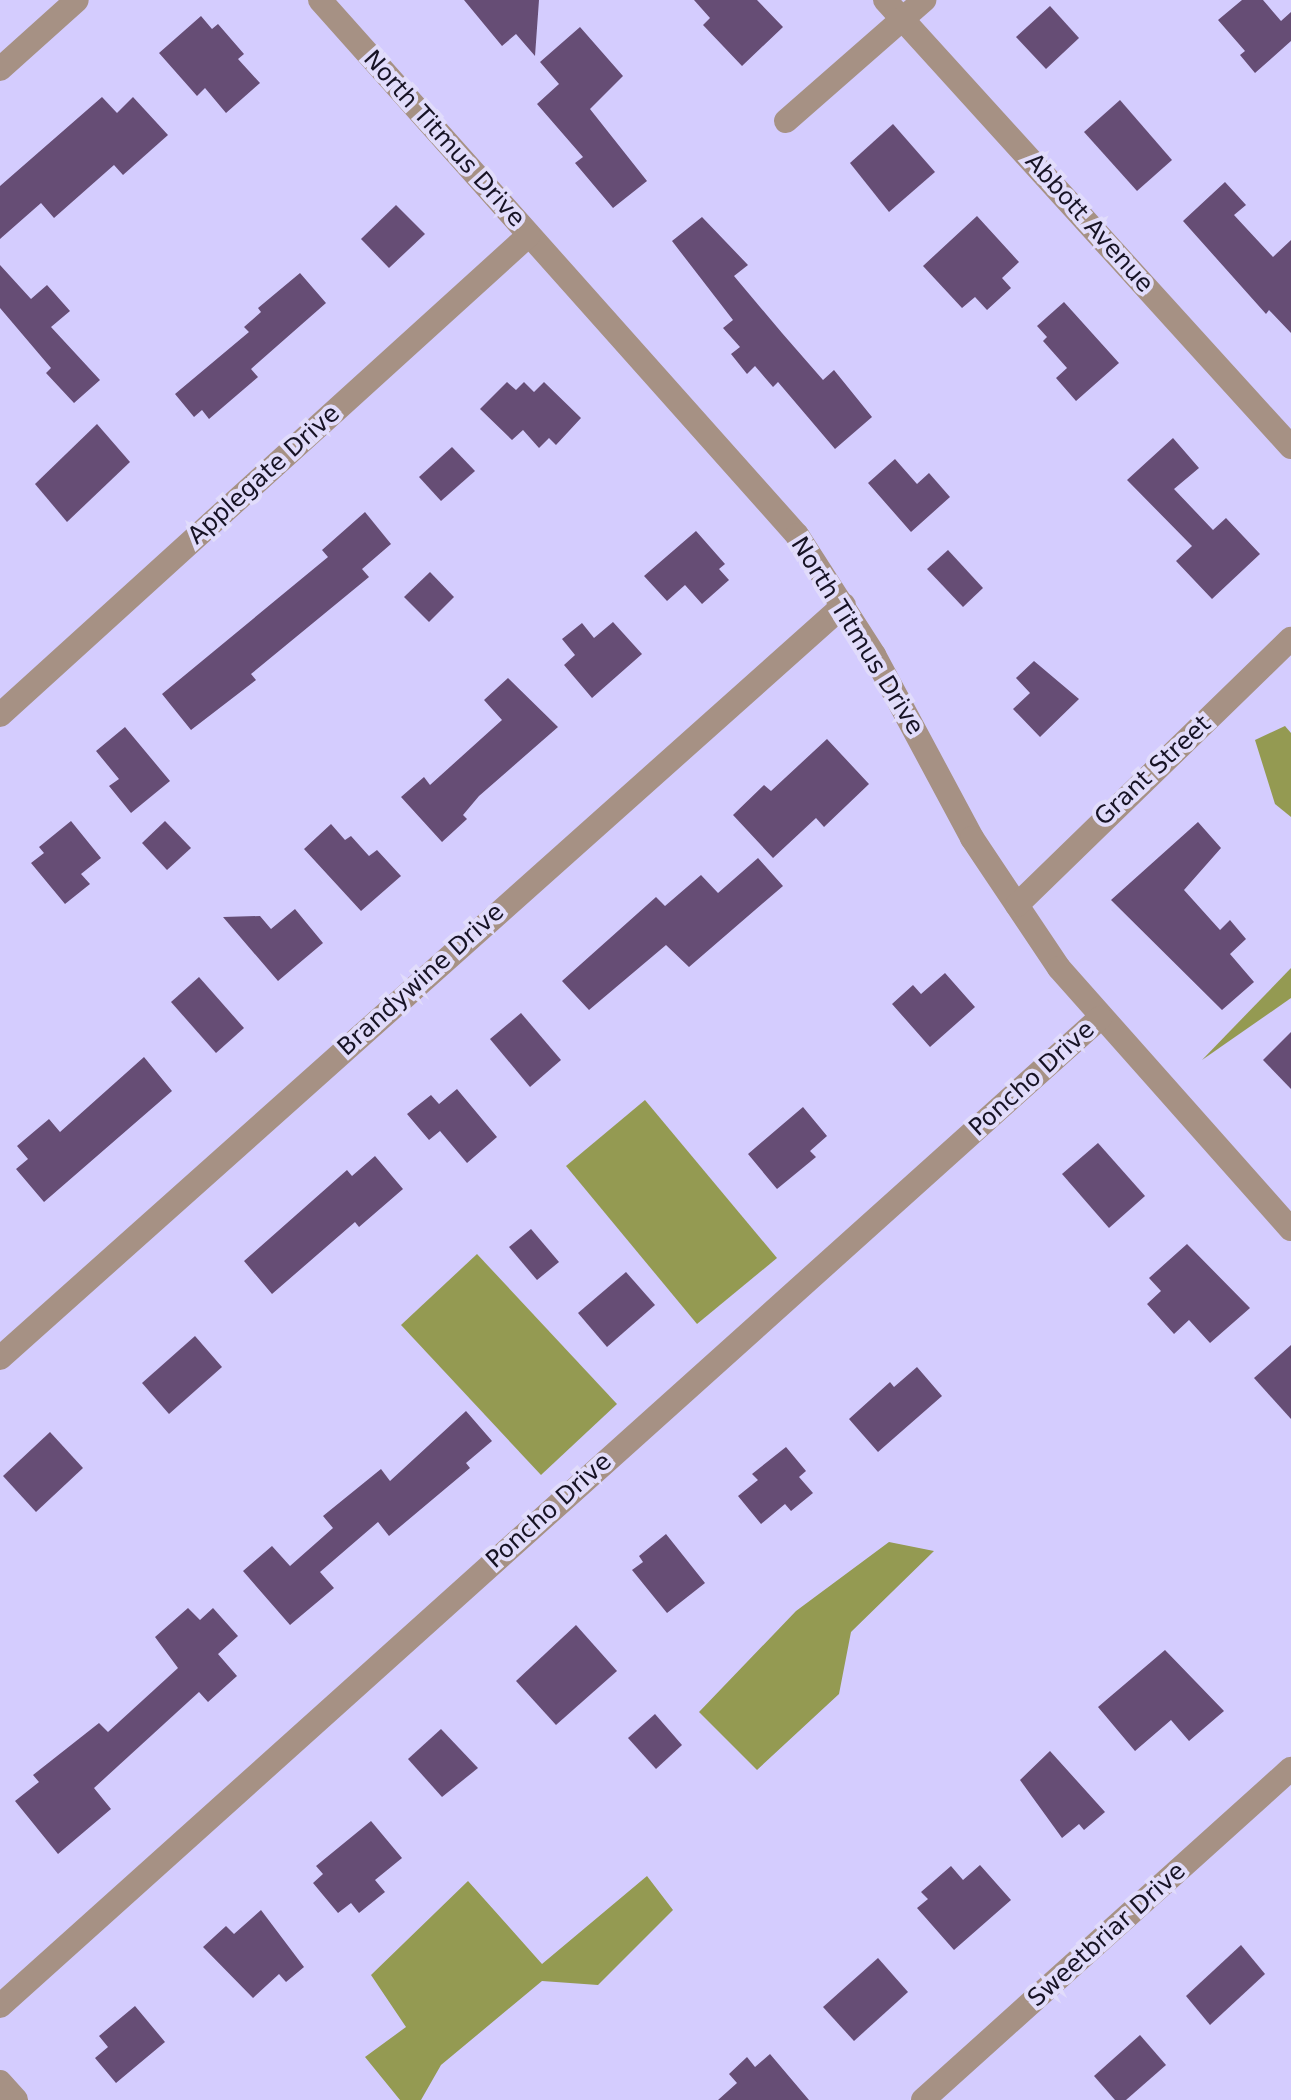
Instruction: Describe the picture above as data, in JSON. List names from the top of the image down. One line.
{"streets":{"street":["North Titmus Drive","Abbott Avenue","Applegate Drive","Grant Street","Brandywine Drive","Poncho Drive","Sweetbriar Drive"]},"crossings":[["North Titmus Drive","Applegate Drive"],["North Titmus Drive","Grant Street"],["North Titmus Drive","Brandywine Drive"],["North Titmus Drive","Poncho Drive"]]}
